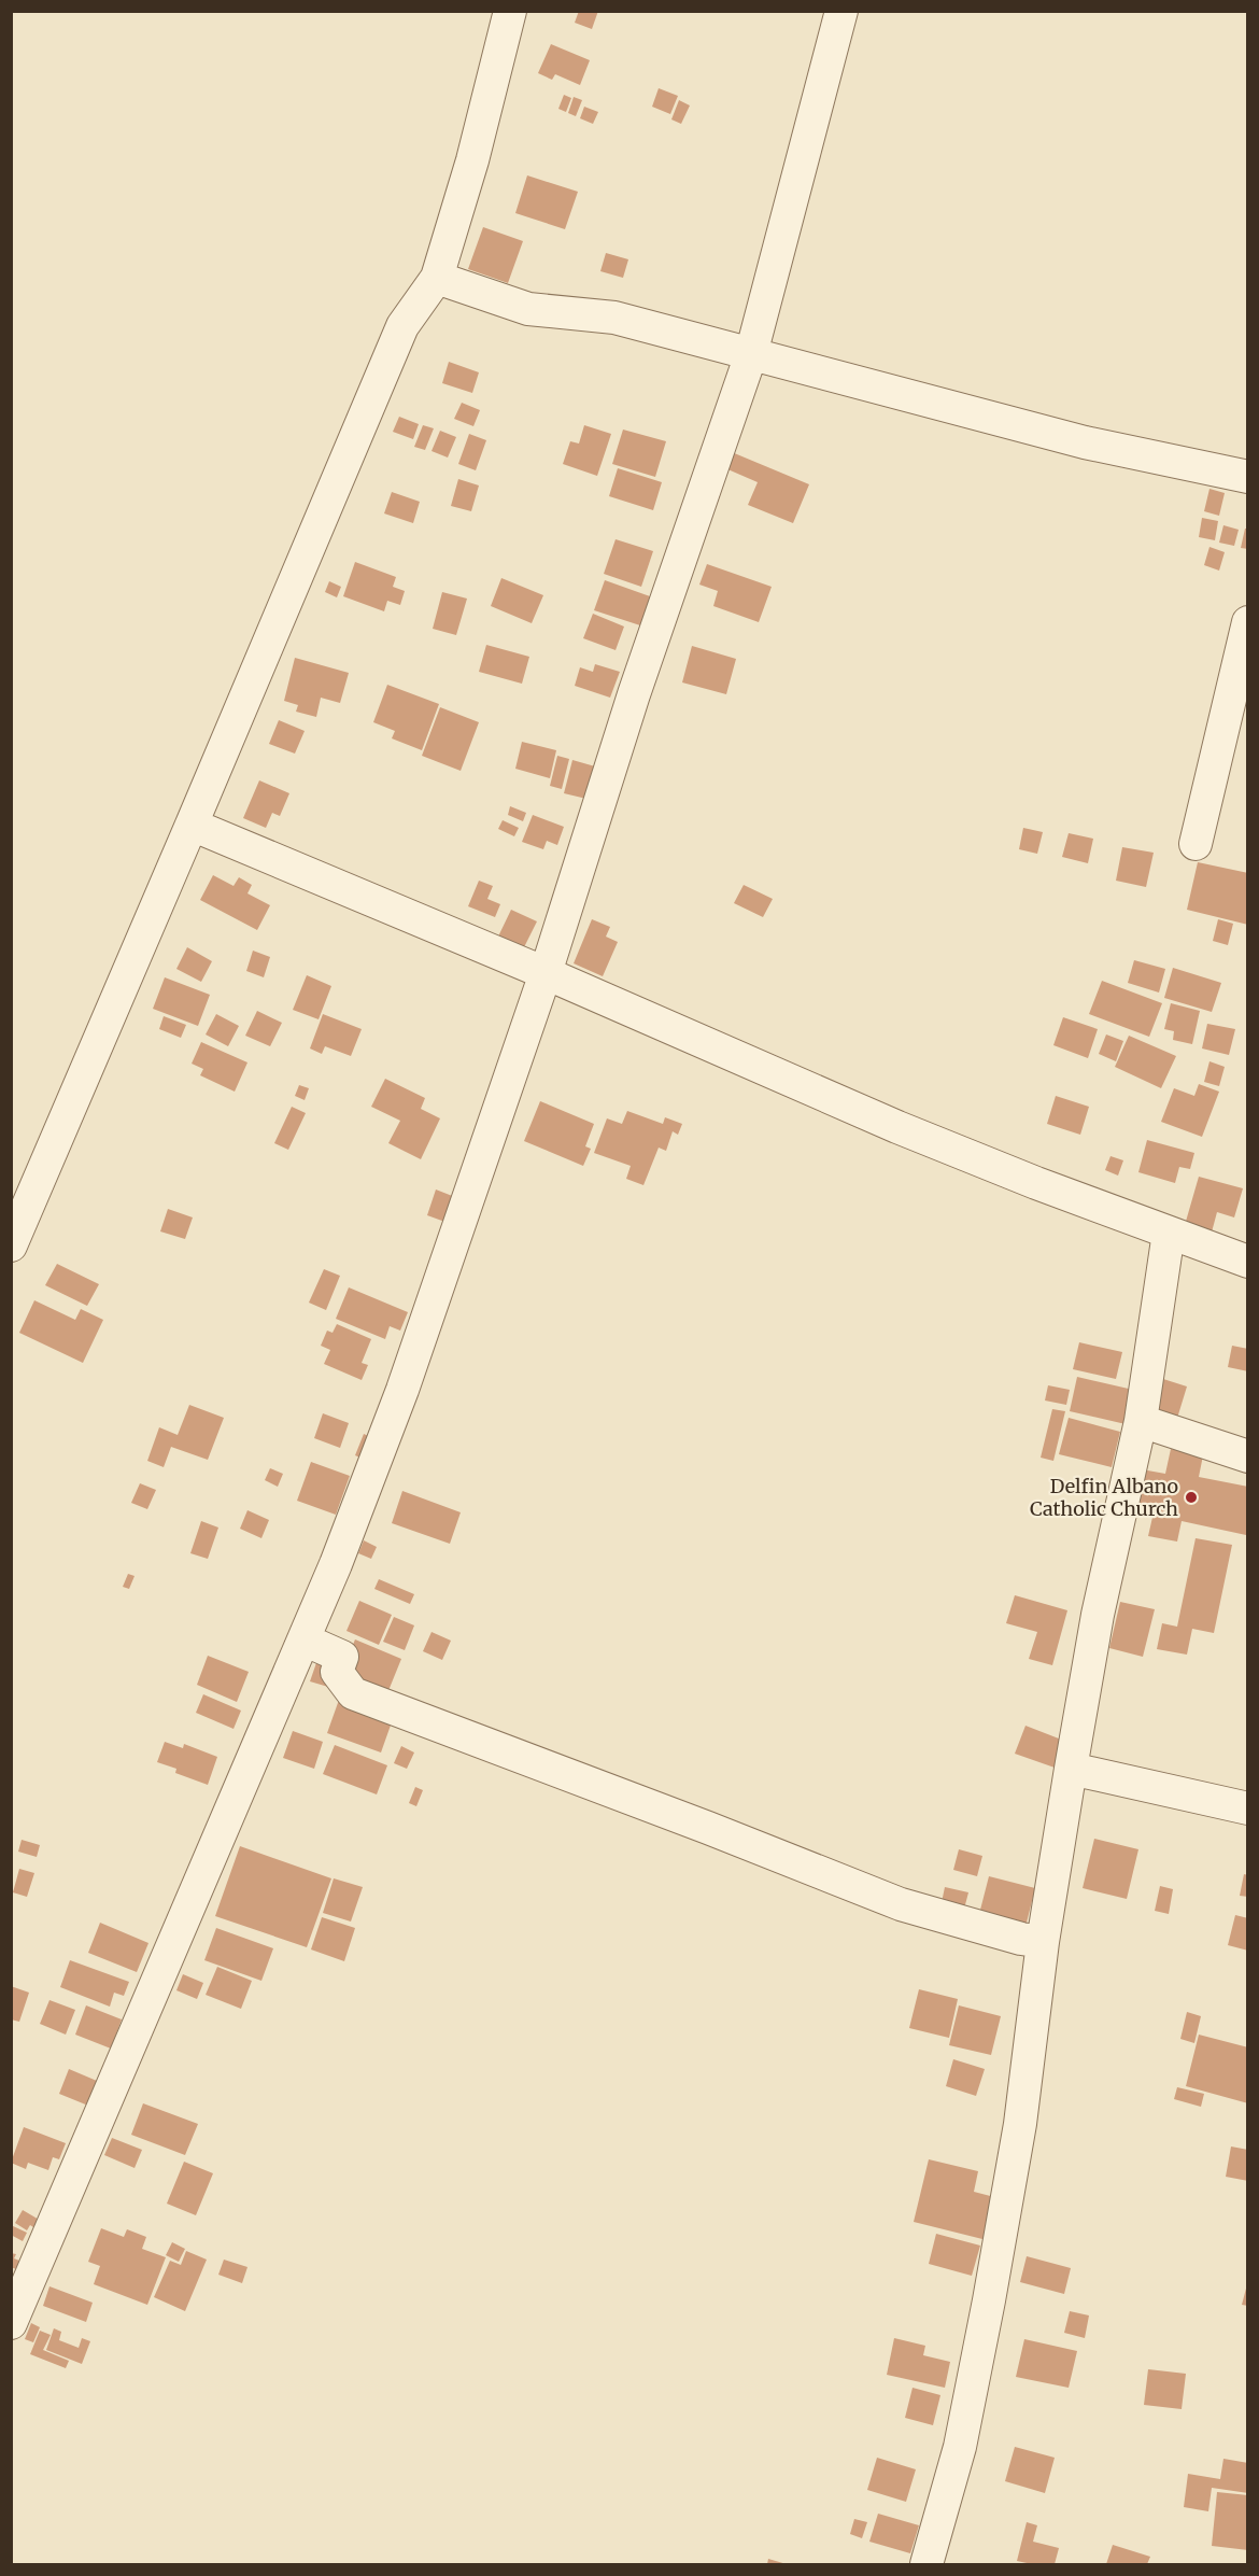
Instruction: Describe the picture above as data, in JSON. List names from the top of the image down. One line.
{"places":["Delfin Albano Catholic Church"]}
